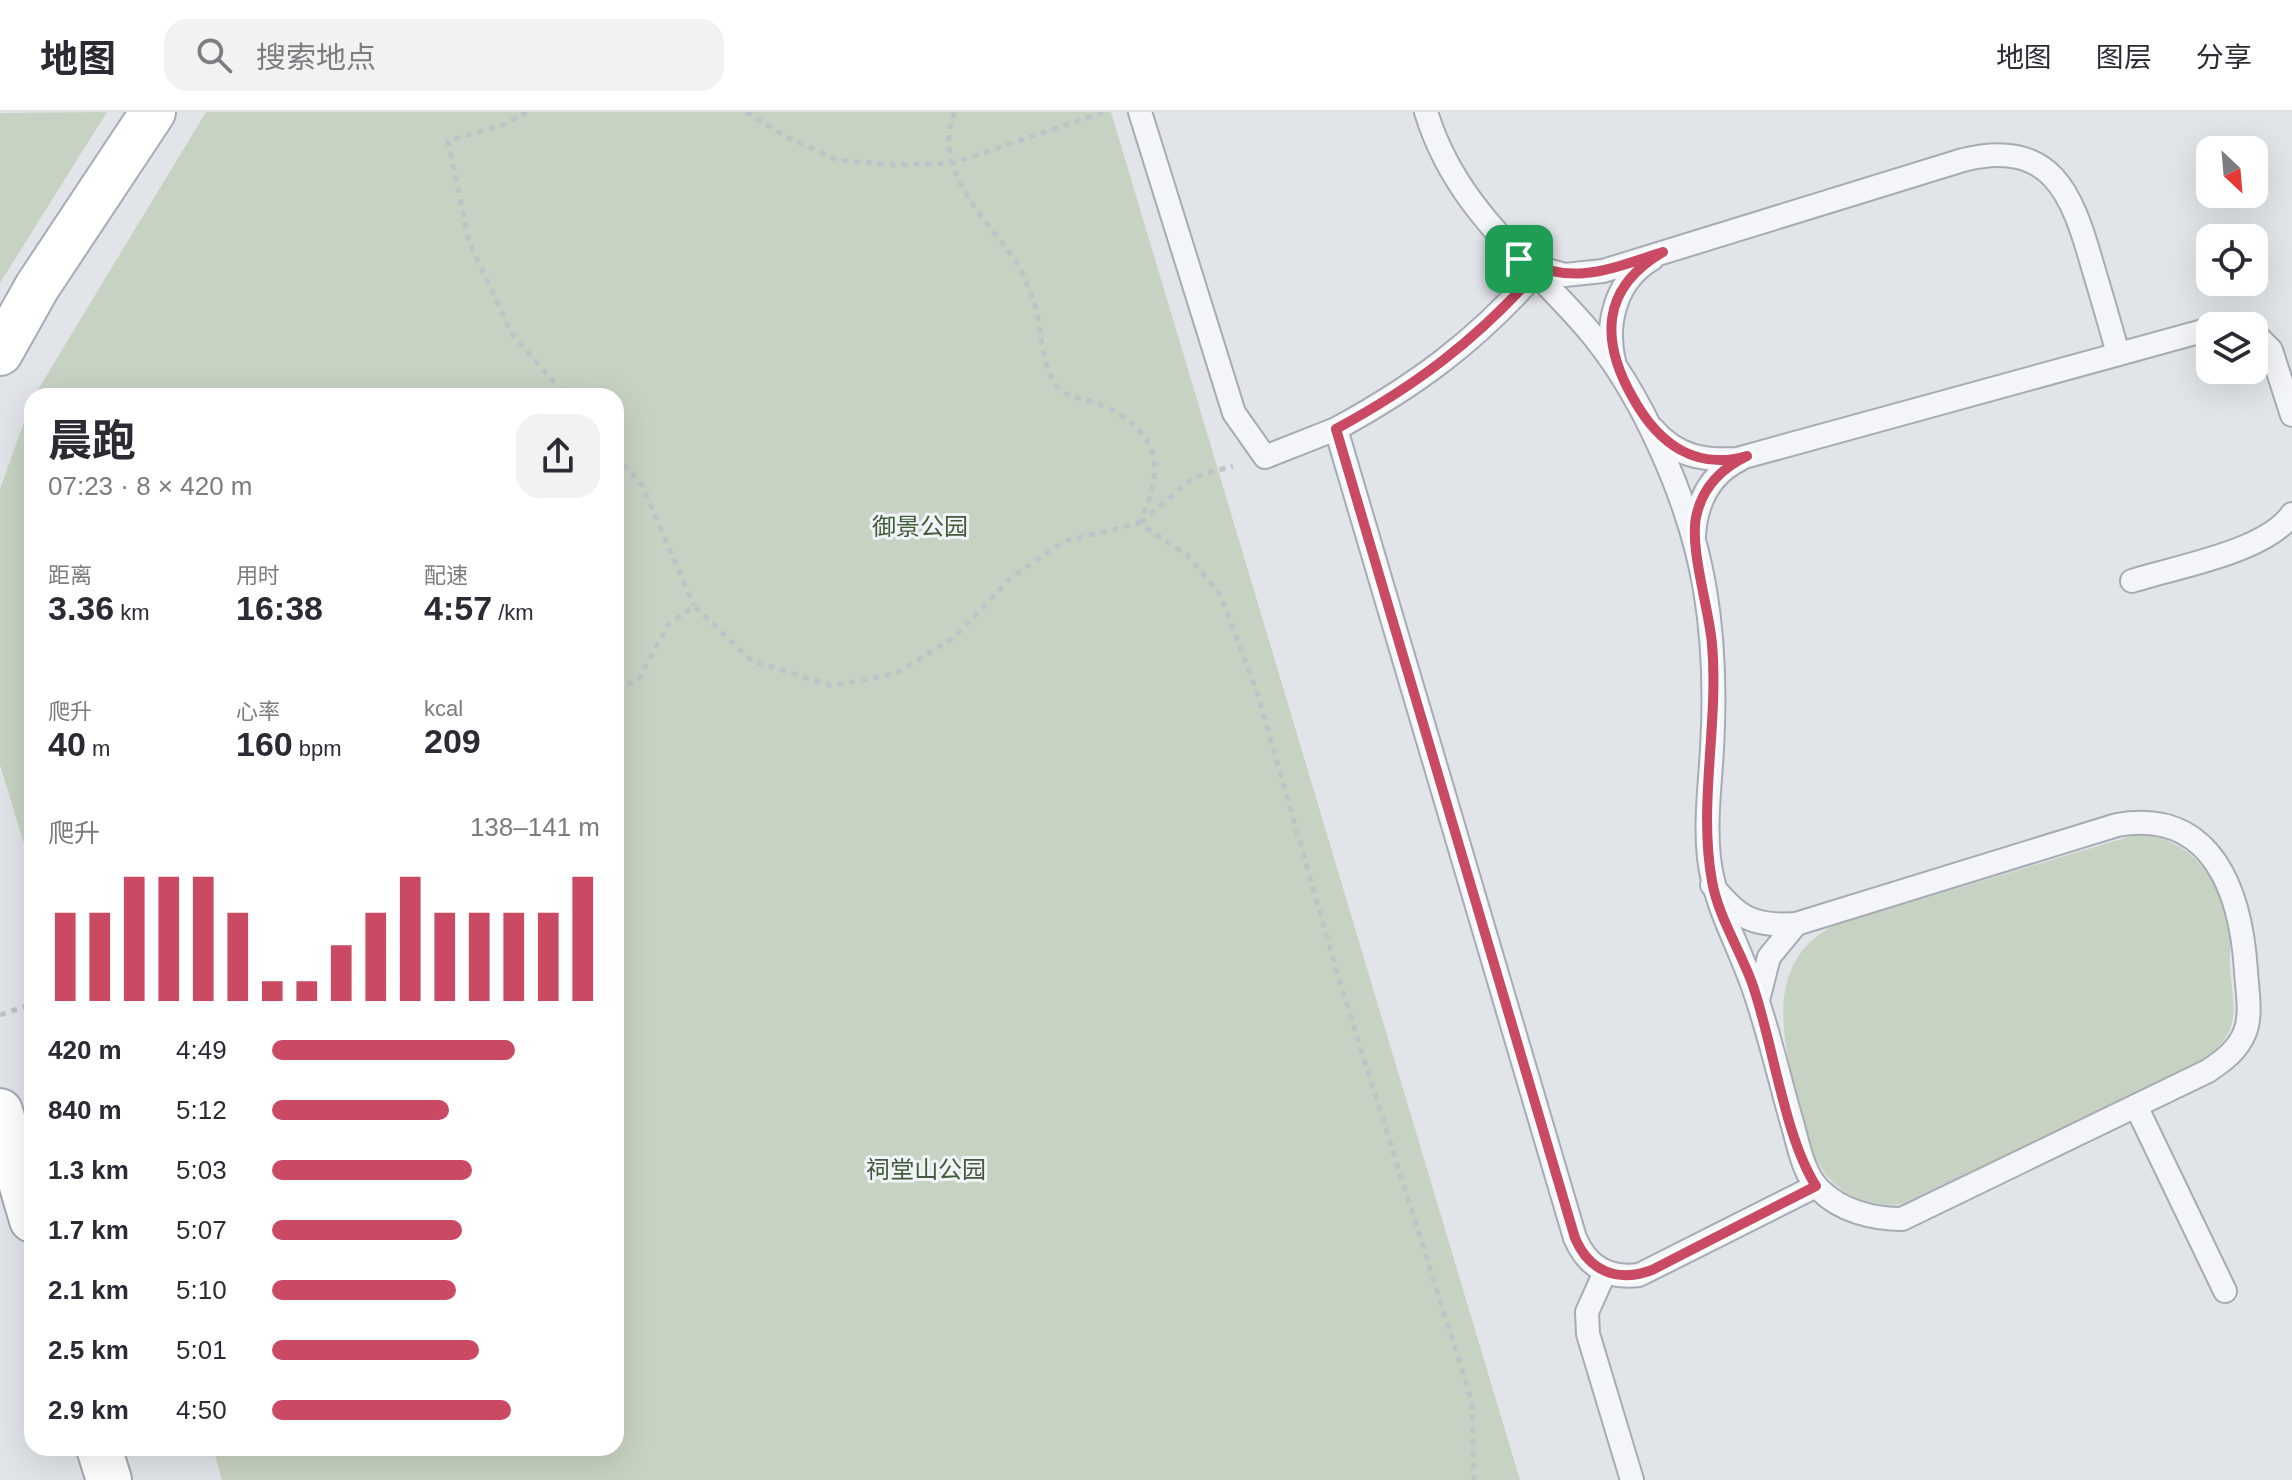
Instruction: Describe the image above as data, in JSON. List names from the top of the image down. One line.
{"parks":["御景公园","祠堂山公园"],"north":"bottom right","page":{"header":"地图","search":"搜索地点","nav":["地图","图层","分享"],"heading":["晨跑","07:23 · 8 × 420 m"],"stats":[["距离","3.36 km"],["用时","16:38"],["配速","4:57 /km"],["爬升","40 m"],["心率","160 bpm"],["kcal","209"]],"chart":["爬升","138–141 m"],"list":[{"name":"420 m","note":"4:49"},{"name":"840 m","note":"5:12"},{"name":"1.3 km","note":"5:03"},{"name":"1.7 km","note":"5:07"},{"name":"2.1 km","note":"5:10"},{"name":"2.5 km","note":"5:01"},{"name":"2.9 km","note":"4:50"}]}}
